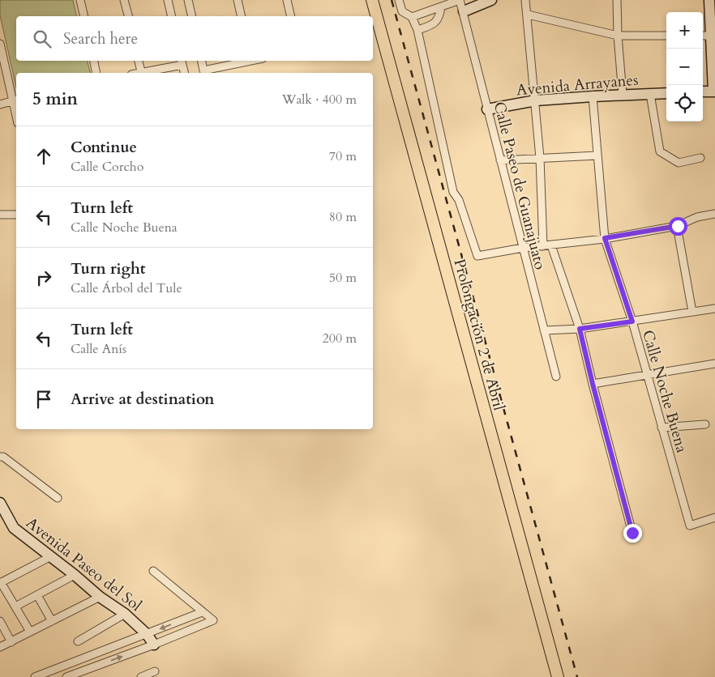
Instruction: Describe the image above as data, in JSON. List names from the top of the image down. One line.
{"streets":{"main road":["Avenida Arrayanes","Prolongación 2 de Abril","Avenida Paseo del Sol"],"street":["Calle Paseo de Guanajuato","Calle Noche Buena"]},"crossings":[["Avenida Arrayanes","Calle Paseo de Guanajuato"],["Avenida Arrayanes","Calle Noche Buena"]],"page":{"map_buttons":["+","−"],"search":"Search here","heading":["5 min","Walk · 400 m"],"list":[["Continue","Calle Corcho","70 m"],["Turn left","Calle Noche Buena","80 m"],["Turn right","Calle Árbol del Tule","50 m"],["Turn left","Calle Anís","200 m"],"Arrive at destination"]}}
